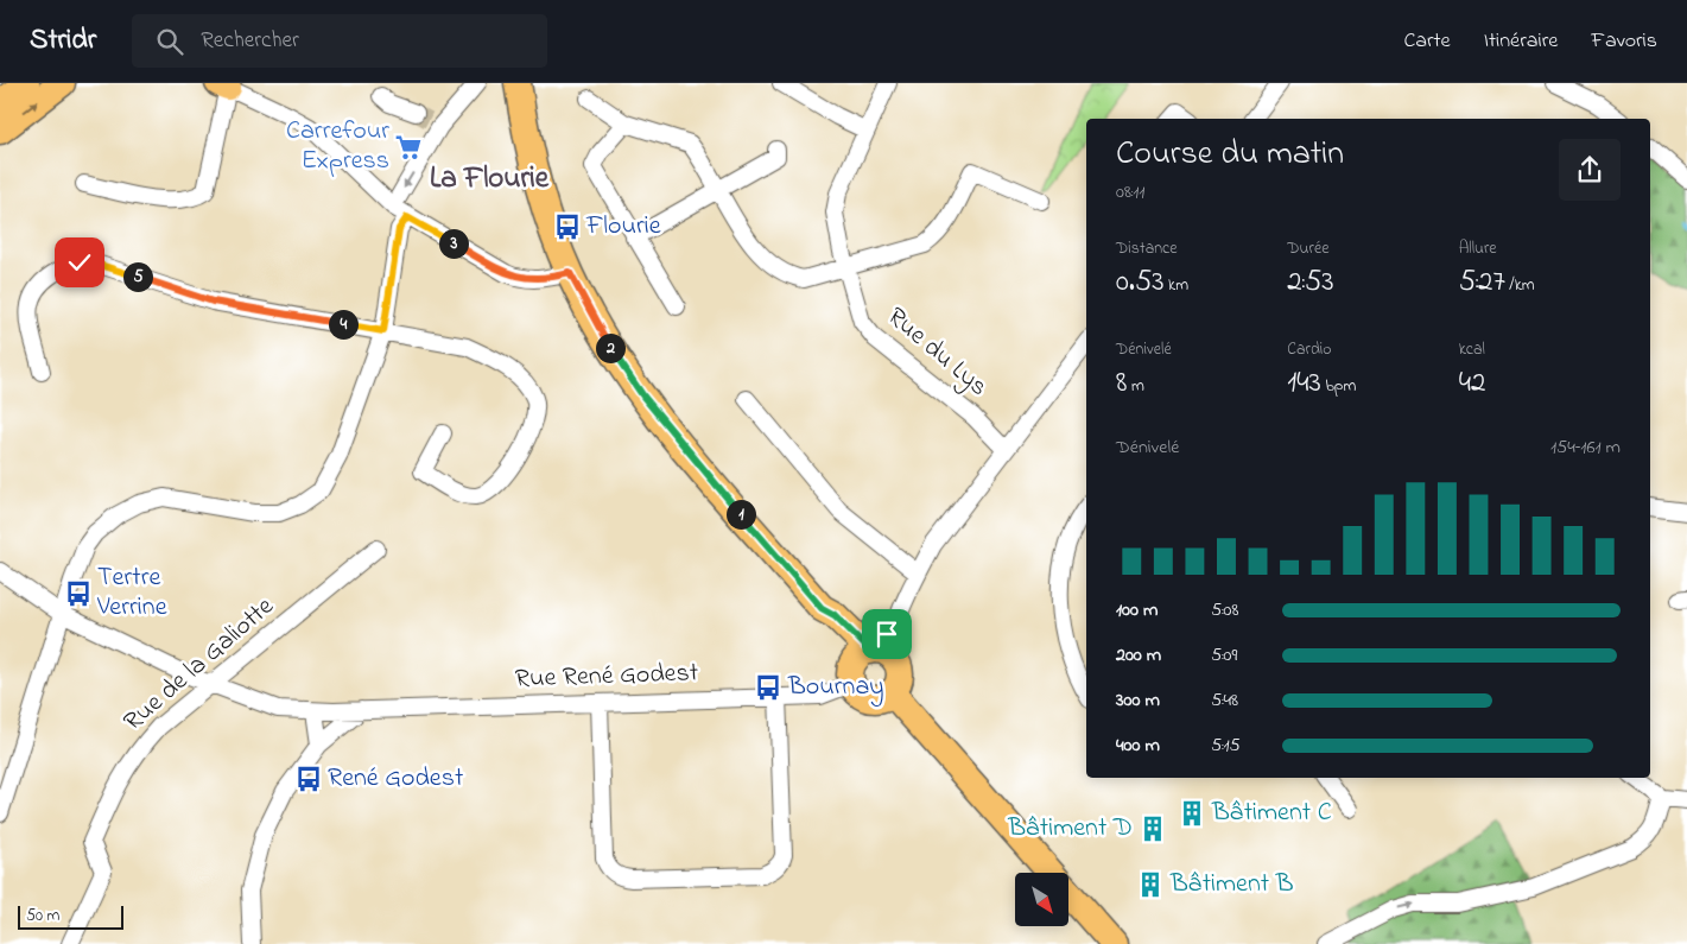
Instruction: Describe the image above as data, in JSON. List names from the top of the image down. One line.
{"streets":{"street":["Rue du Lys","Rue de la Galiotte","Rue René Godest"]},"crossings":[["Rue de la Galiotte","Rue René Godest"]],"districts":["La Flourie"],"places":{"supermarket":["Carrefour Express"],"bus stop":["Flourie","Tertre Verrine","Bournay","René Godest"],"building":["Bâtiment C","Bâtiment D","Bâtiment B"]},"scale_bar":"50 m","north":"bottom right","page":{"header":"Stridr","search":"Rechercher","nav":["Carte","Itinéraire","Favoris"],"heading":["Course du matin","08:11"],"stats":[["Distance","0.53 km"],["Durée","2:53"],["Allure","5:27 /km"],["Dénivelé","8 m"],["Cardio","143 bpm"],["kcal","42"]],"pins":["3","5","4","2","1"],"chart":["Dénivelé","154–161 m"],"list":[{"name":"100 m","note":"5:08"},{"name":"200 m","note":"5:09"},{"name":"300 m","note":"5:48"},{"name":"400 m","note":"5:15"}],"scale":"50 m"}}
